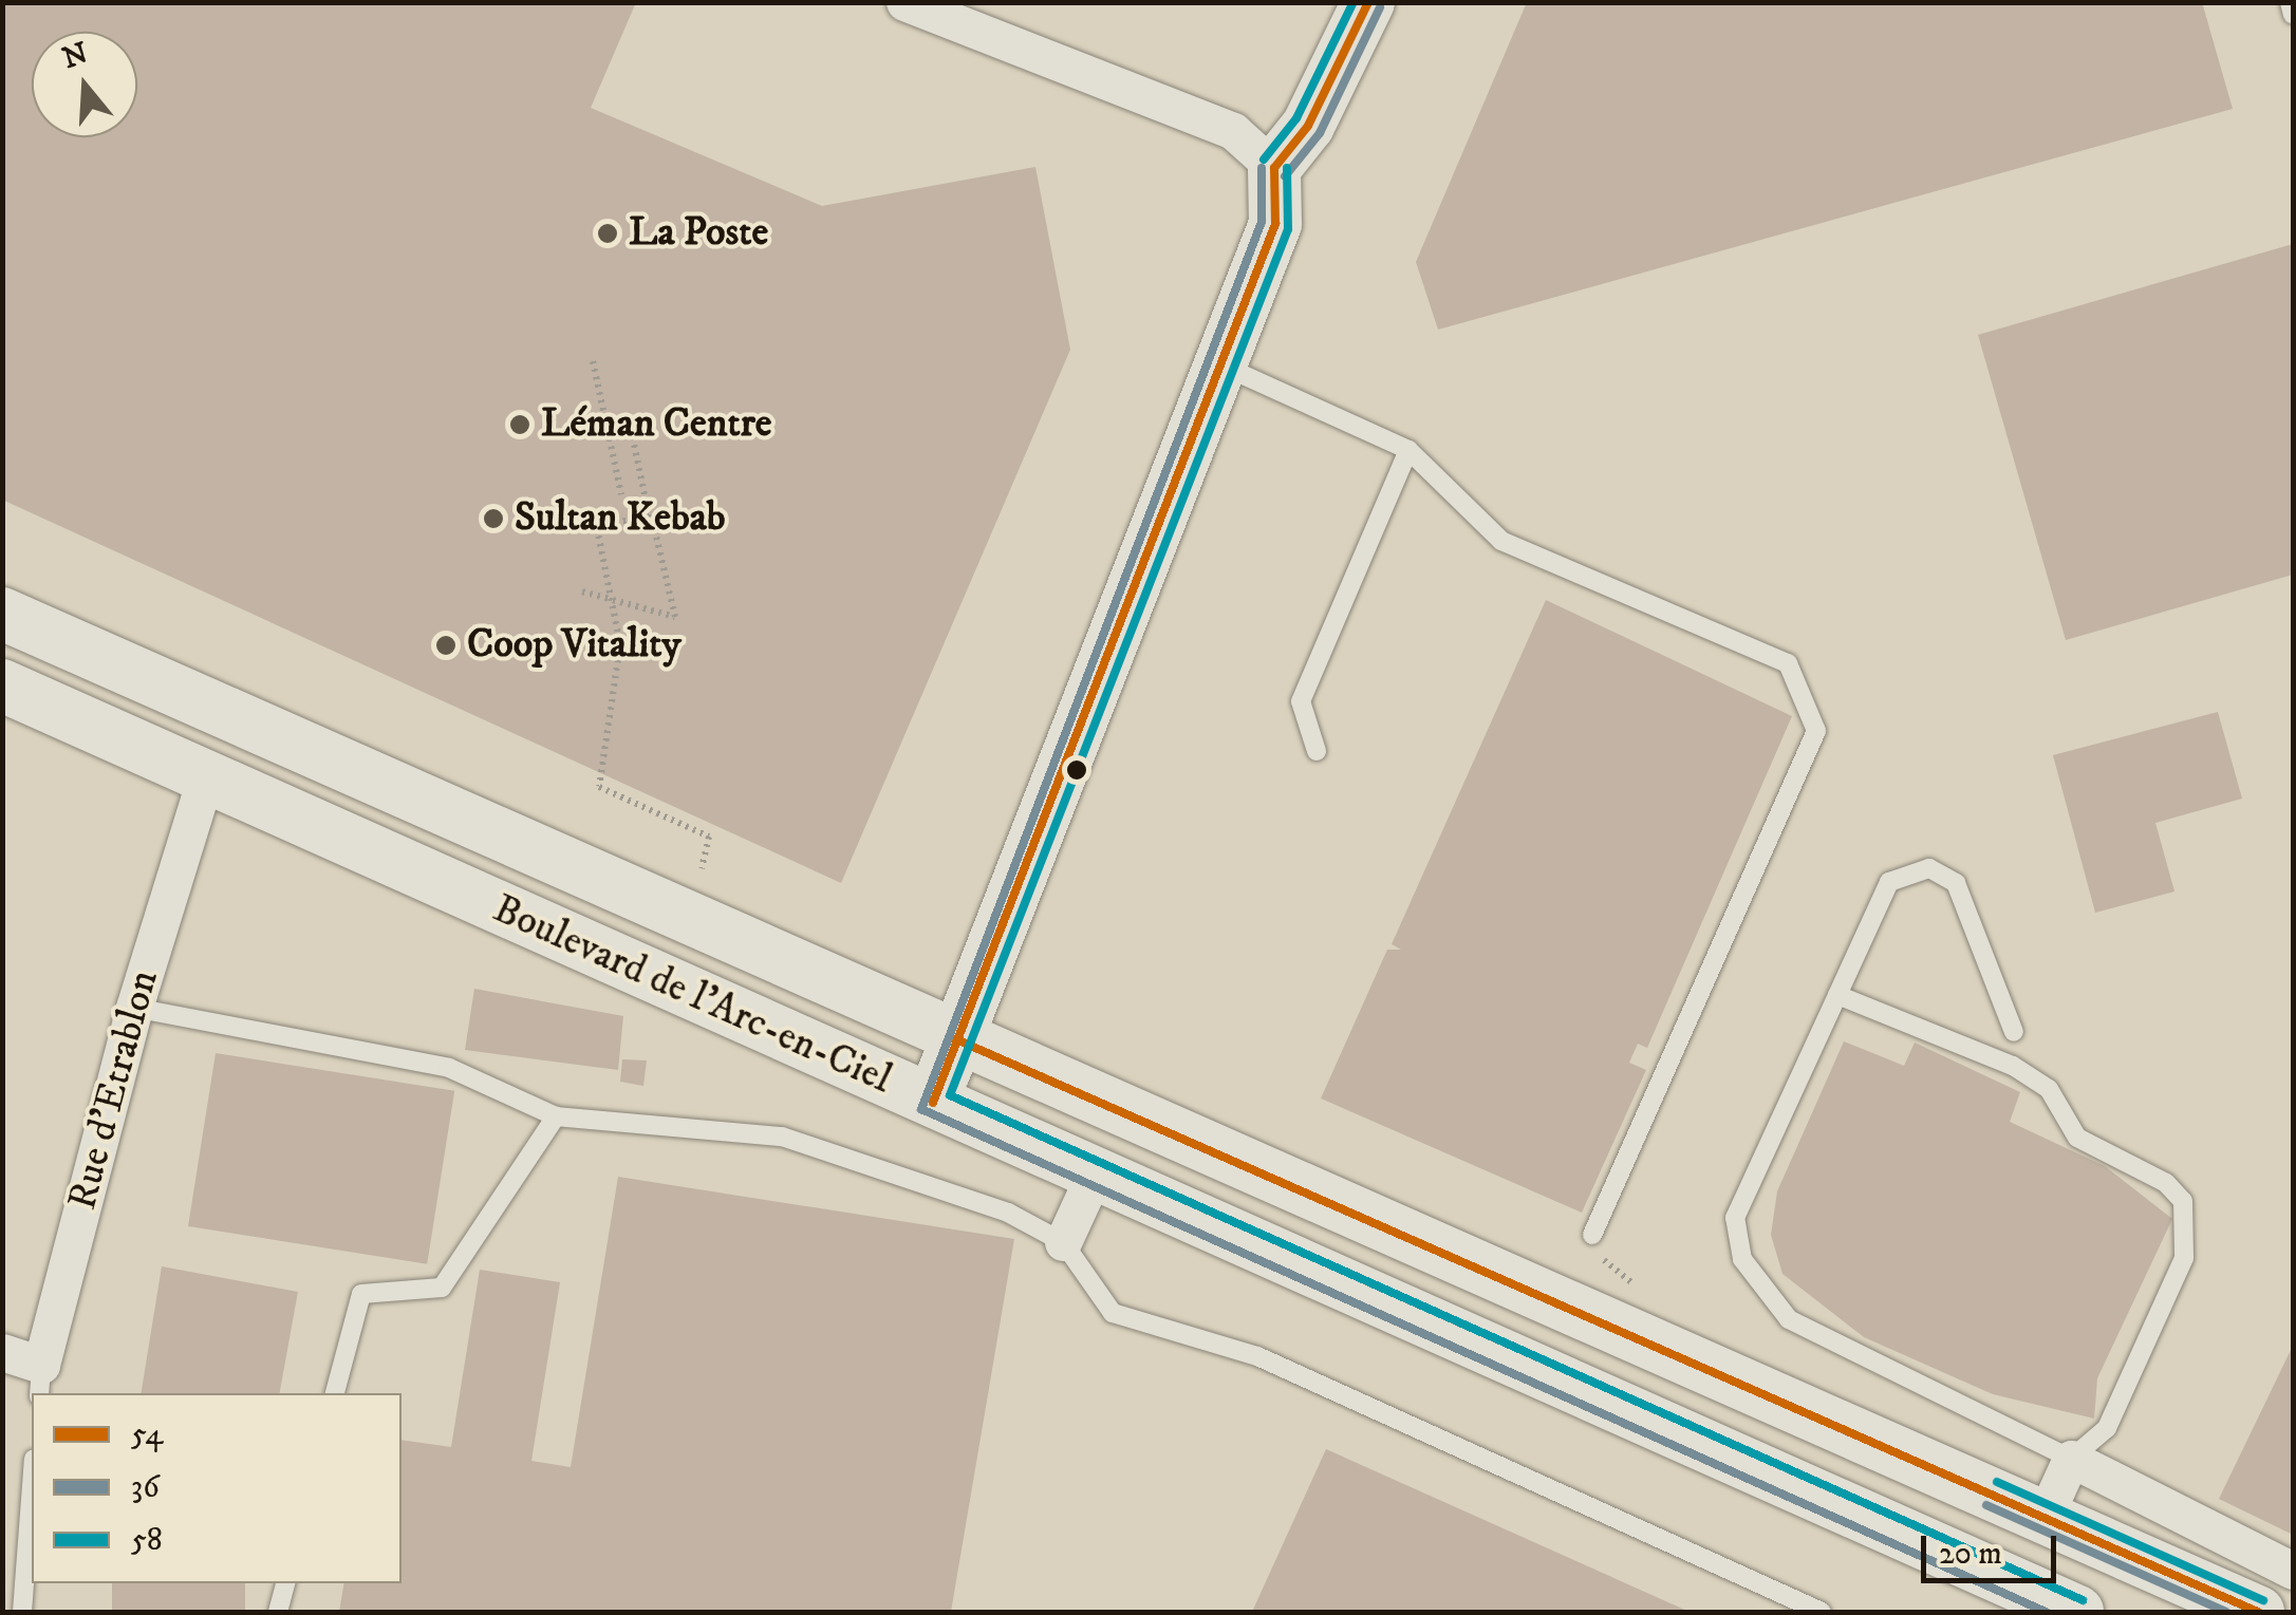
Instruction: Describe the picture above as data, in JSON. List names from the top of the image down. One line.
{"streets":{"main road":["Boulevard de l'Arc-en-Ciel"],"street":["Rue d'Etrablon"]},"crossings":[["Boulevard de l'Arc-en-Ciel","Rue d'Etrablon"]],"places":["La Poste","Léman Centre","Sultan Kebab","Coop Vitality"],"lines":["transit line 54","transit line 58","transit line 36"],"legend":["54","36","58"],"scale_bar":"20 m","north":"top"}
